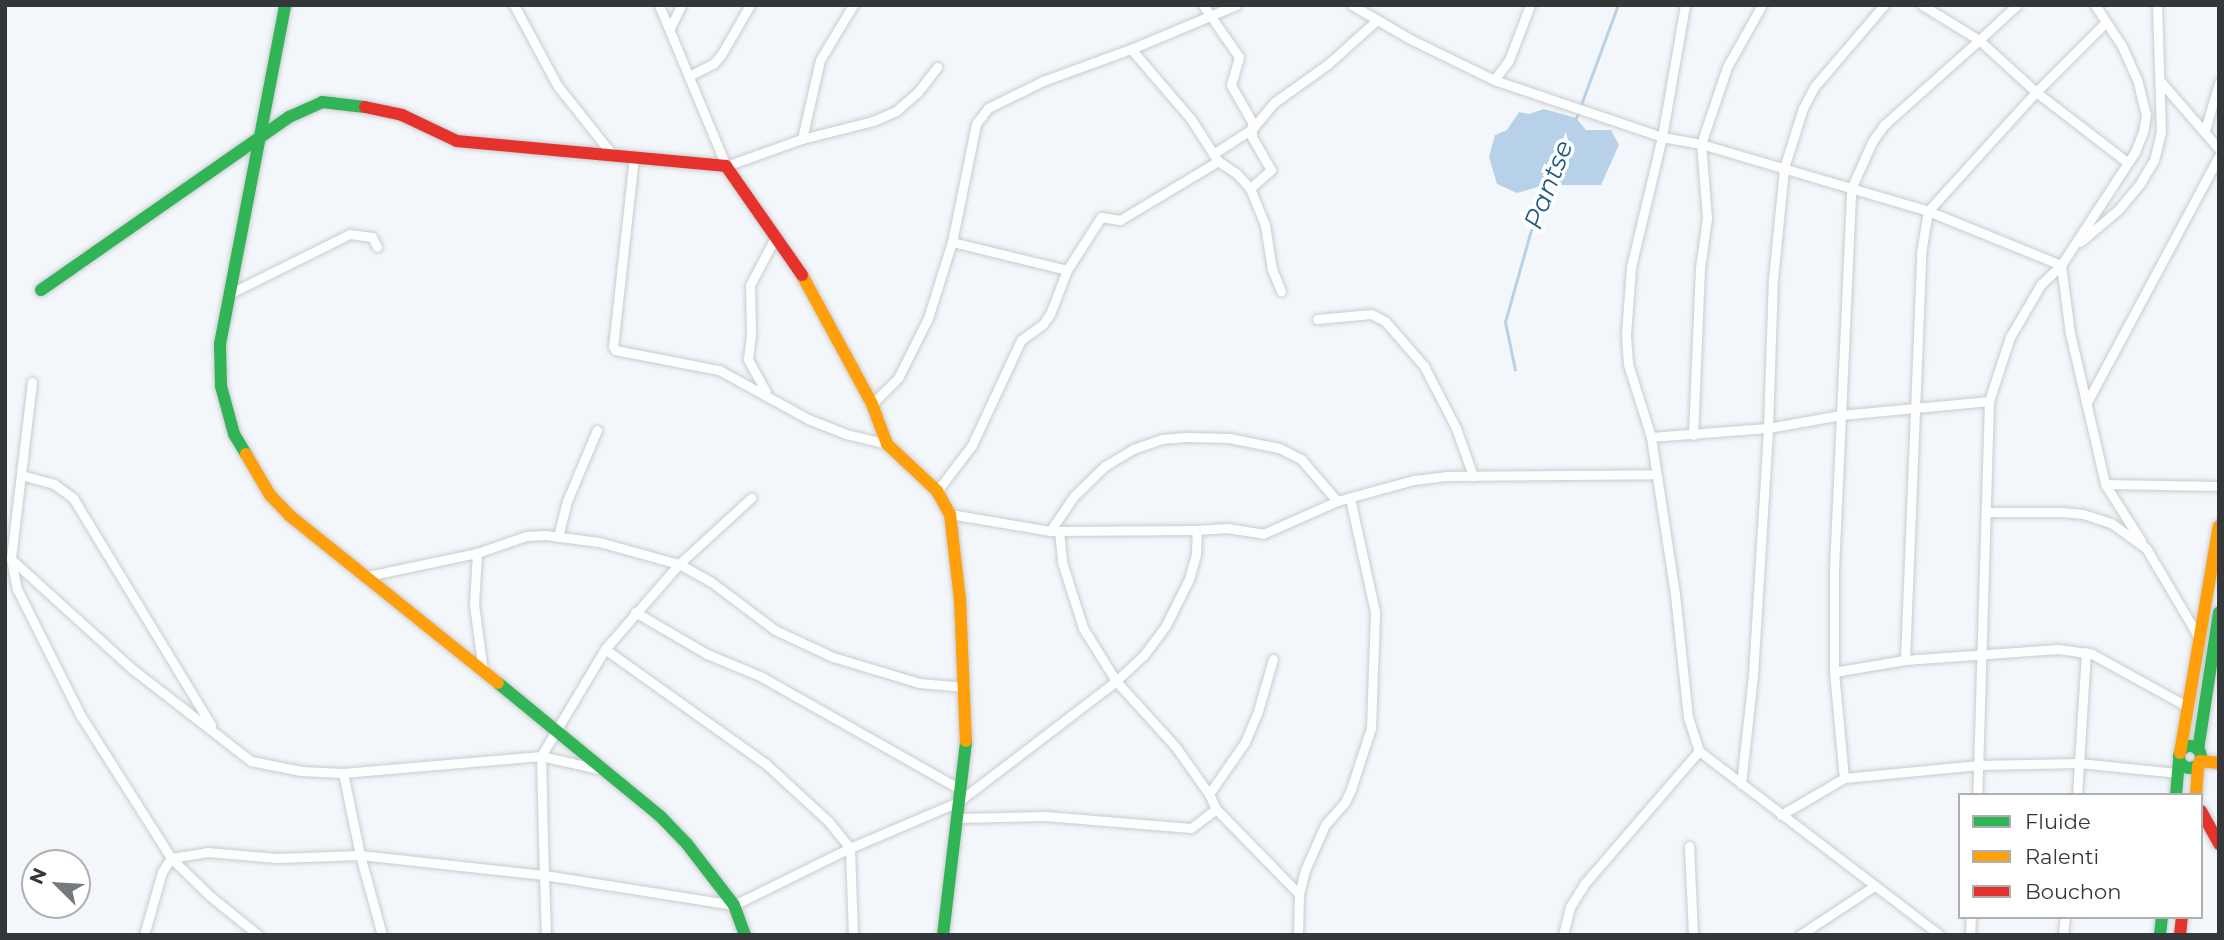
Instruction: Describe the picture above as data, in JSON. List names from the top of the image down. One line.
{"water":["Pantse"],"legend":["Fluide","Ralenti","Bouchon"],"north":"top left"}
